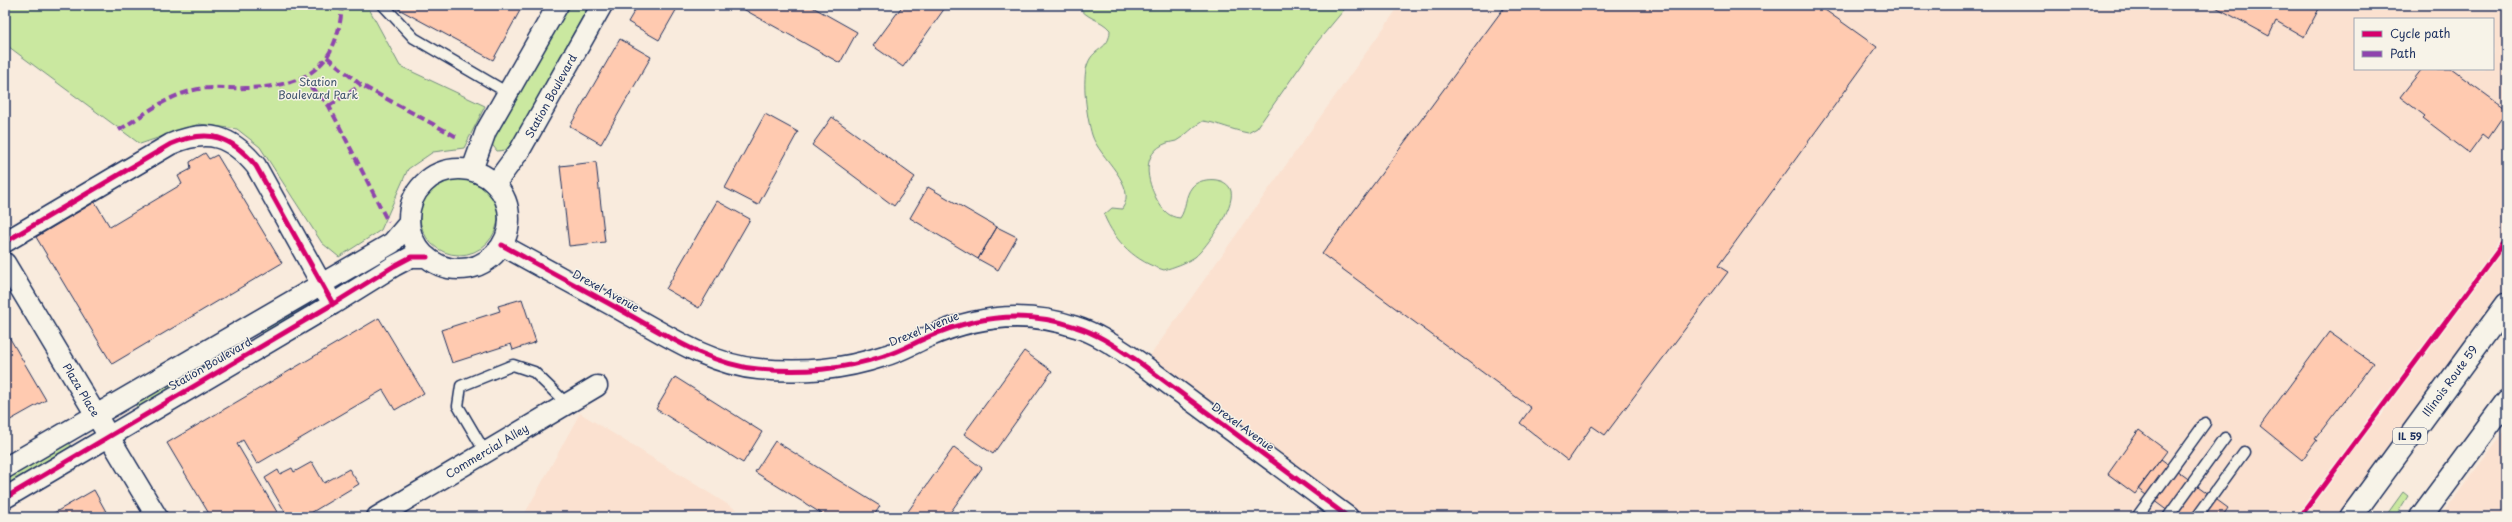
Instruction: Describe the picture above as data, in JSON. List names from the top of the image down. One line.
{"streets":{"main road":["Illinois Route 59","IL 59"],"street":["Station Boulevard","Drexel Avenue","Plaza Place","Commercial Alley"]},"crossings":[["Station Boulevard","Drexel Avenue"],["Station Boulevard","Plaza Place"]],"parks":["Station Boulevard Park"],"legend":["Cycle path","Path"]}
